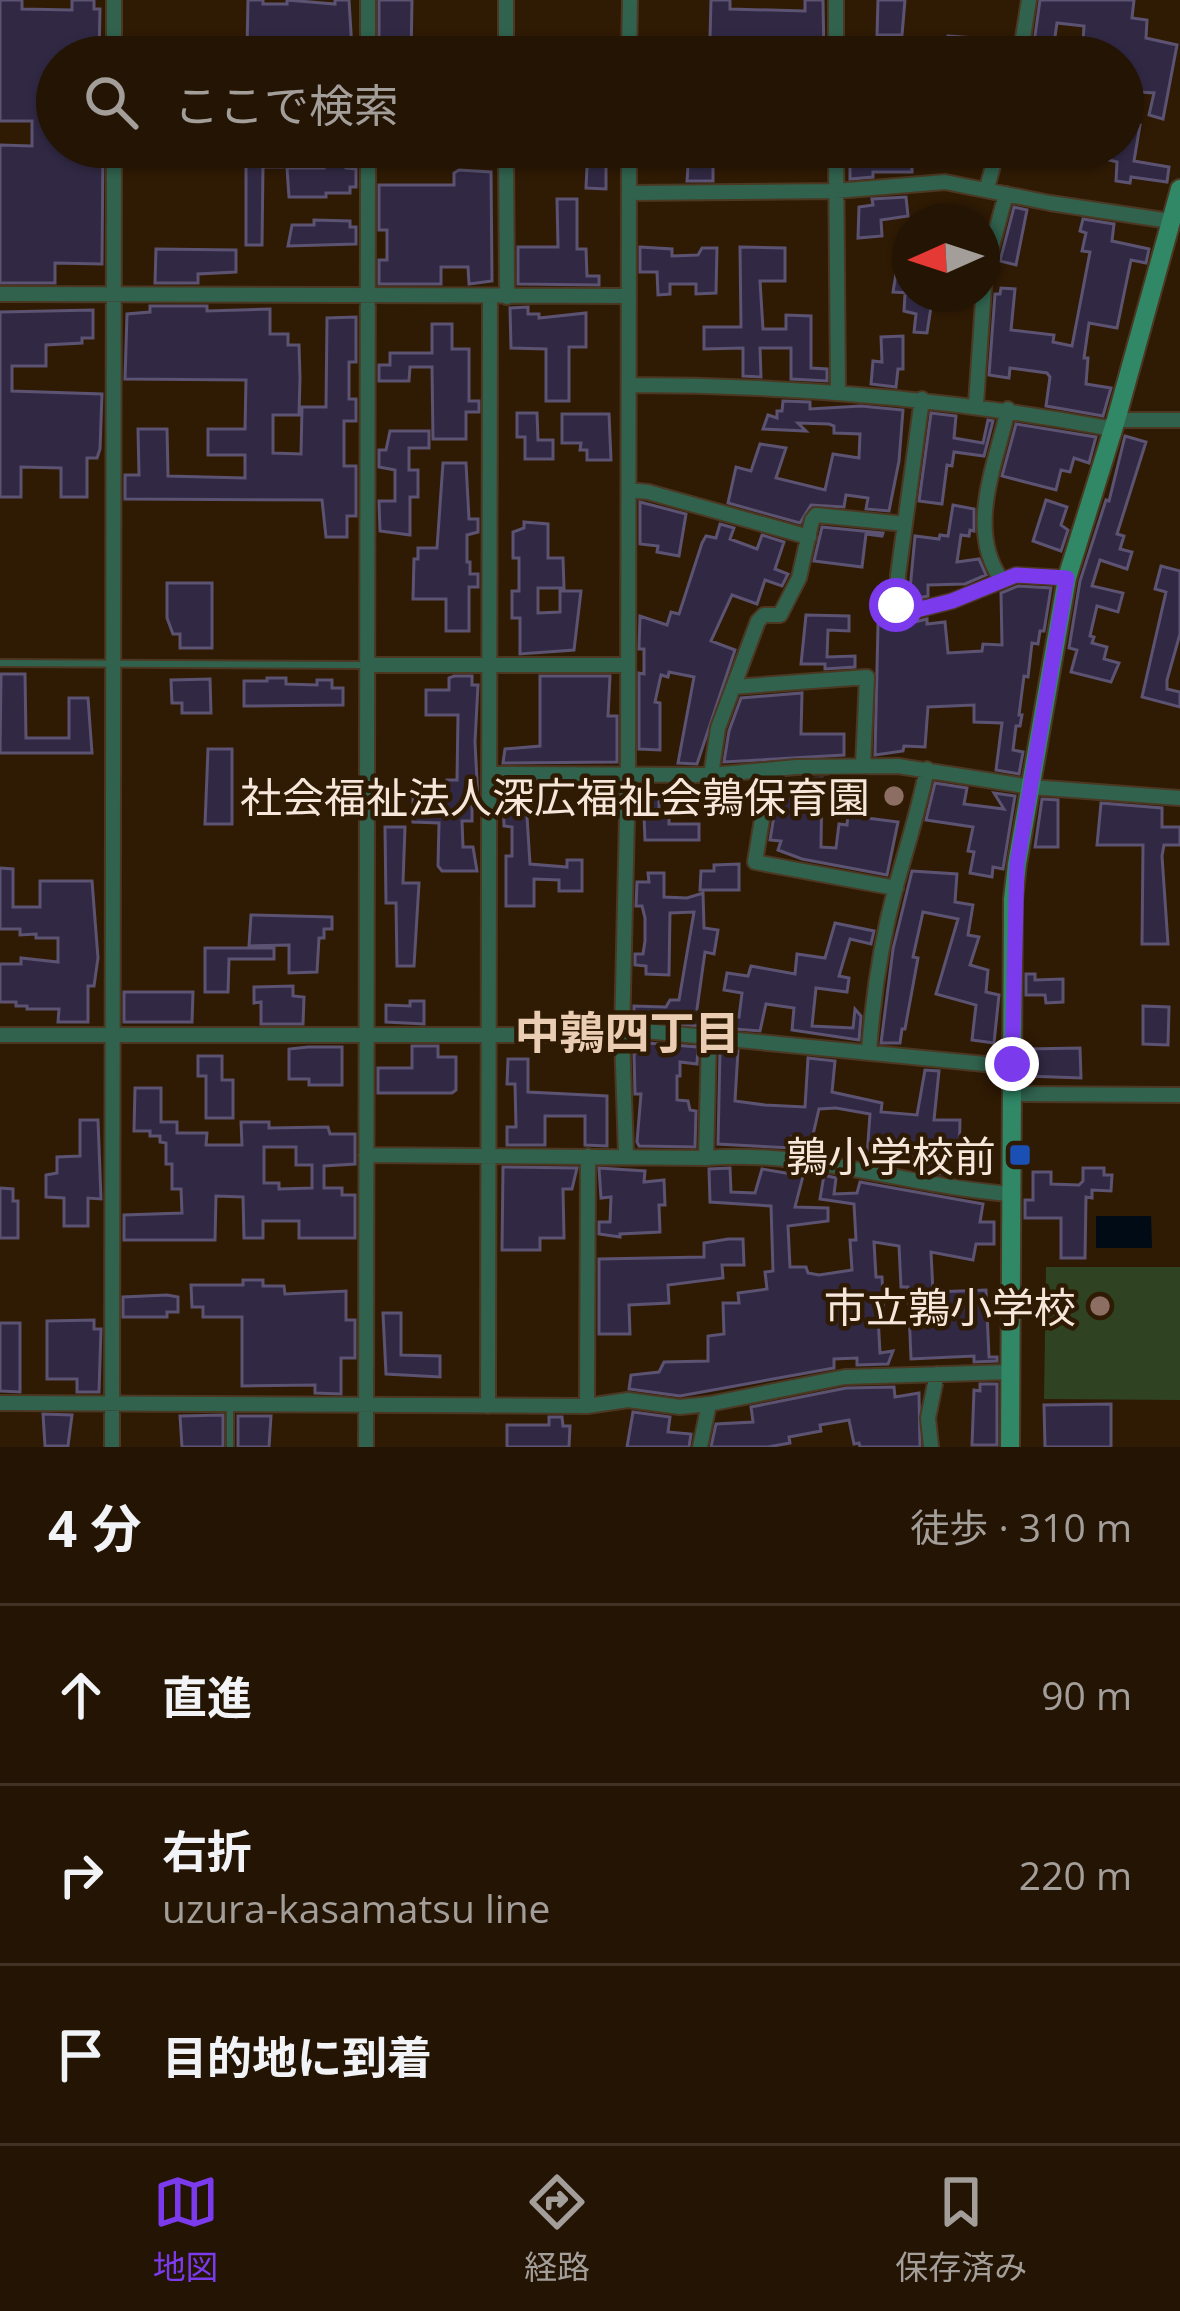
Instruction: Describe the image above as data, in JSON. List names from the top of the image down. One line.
{"districts":["中鶉四丁目"],"places":{"other":["社会福祉法人深広福祉会鶉保育園","市立鶉小学校"],"transit":["鶉小学校前"]},"north":"left","page":{"search":"ここで検索","heading":["4 分","徒歩 · 310 m"],"list":[["直進","90 m"],["右折","uzura-kasamatsu line","220 m"],"目的地に到着"],"nav":["地図","経路","保存済み"]}}
